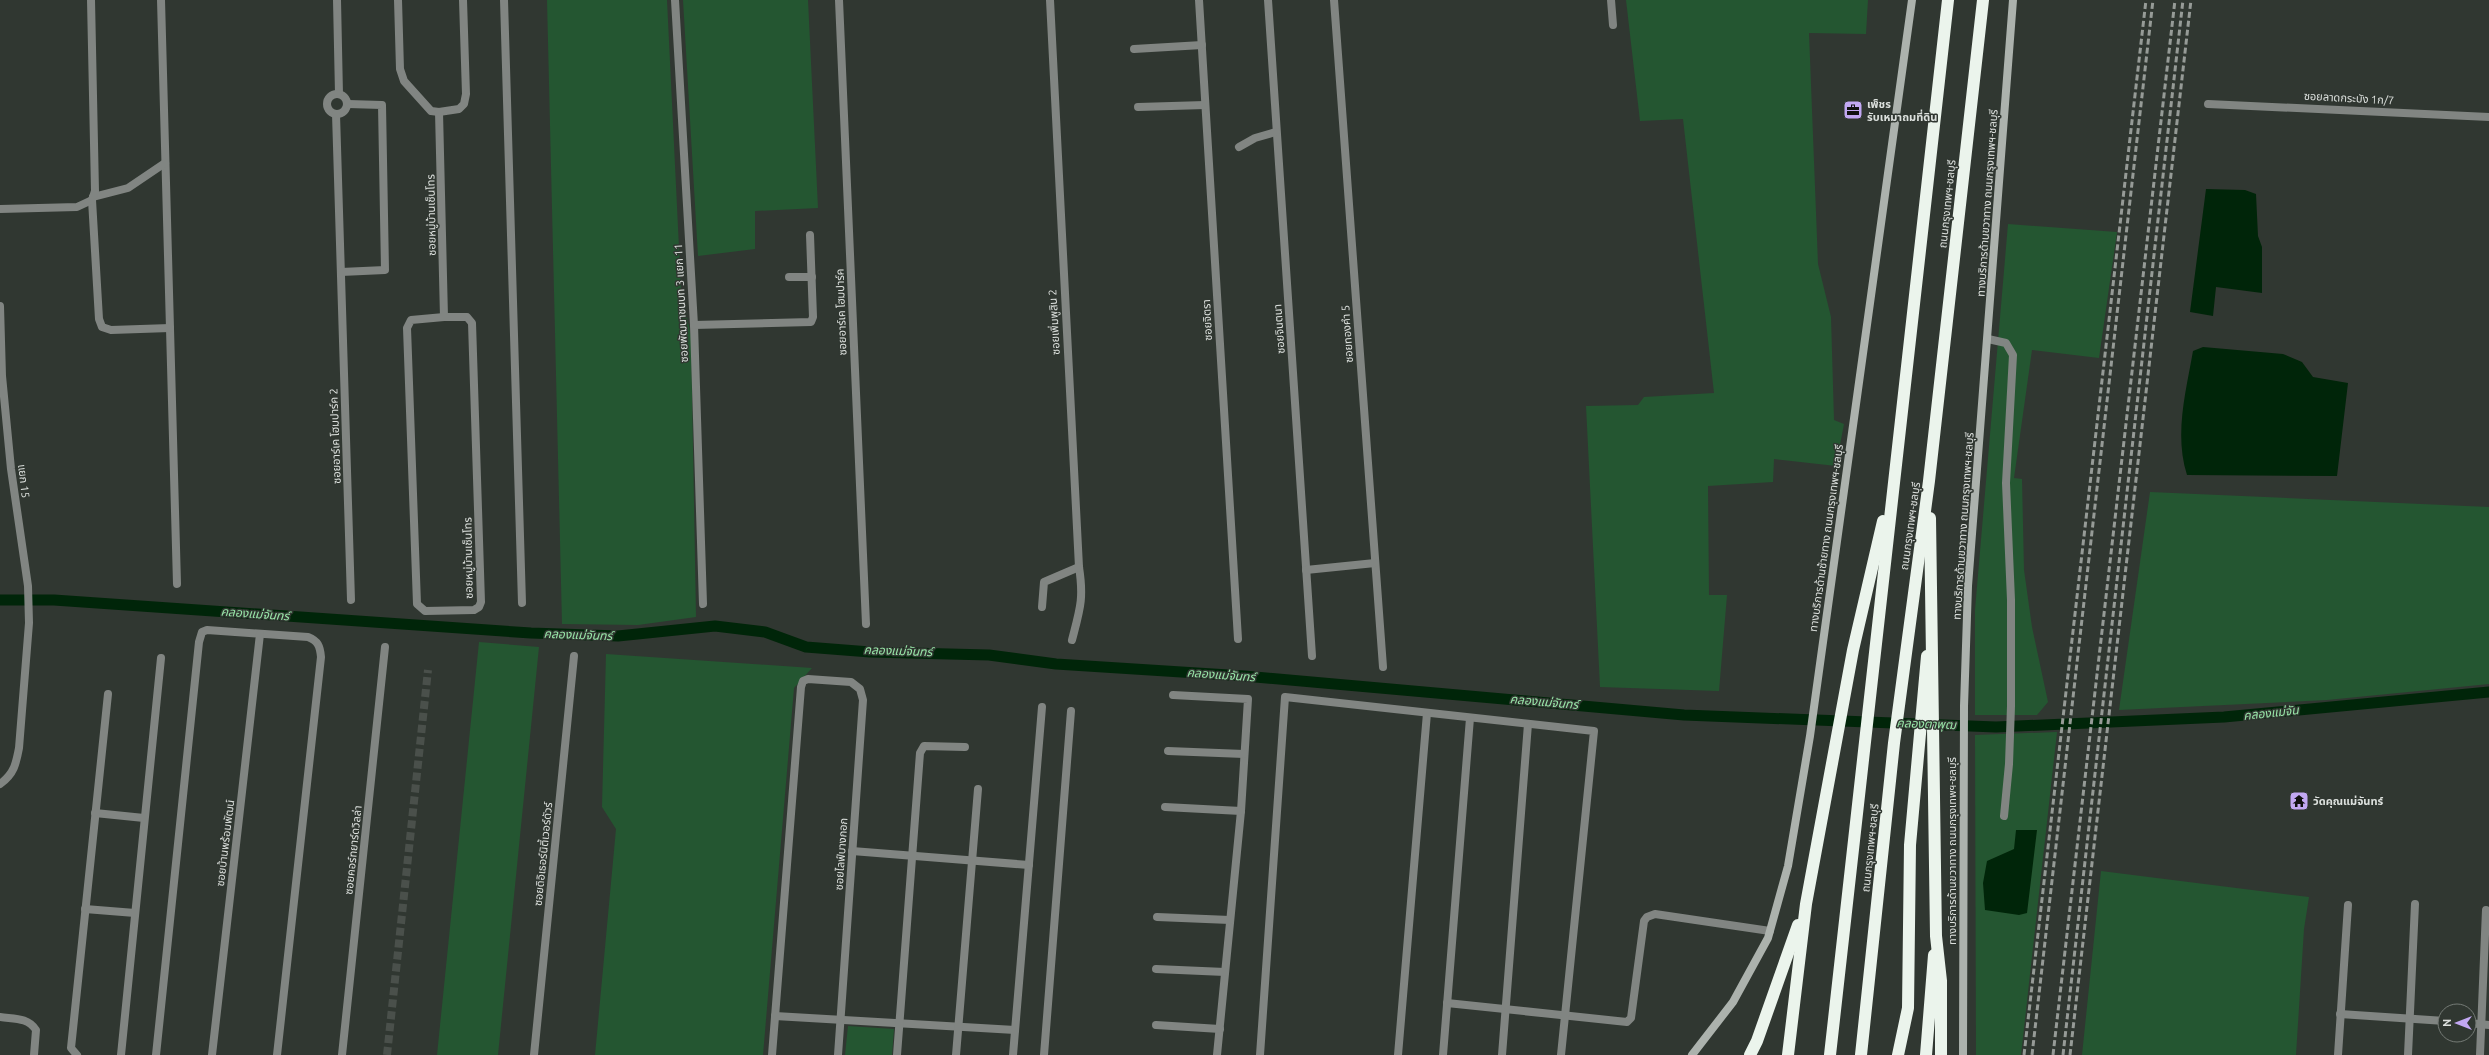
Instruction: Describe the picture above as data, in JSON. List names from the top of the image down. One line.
{"streets":{"highway":["ถนนกรุงเทพฯ-ชลบุรี"],"main road":["ทางบริการด้านขวาทาง ถนนกรุงเทพฯ-ชลบุรี","ทางบริการด้านซ้ายทาง ถนนกรุงเทพฯ-ชลบุรี"],"street":["ซอยลาดกระบัง 1ก/7","ซอยหมู่บ้านเซ็นโทร","ซอยพัฒนาชนบท 3 แยก 11","ซอยอาร์เค โฮมปาร์ค","ซอยจิตรา","ซอยเพิ่มพูสิน 2","ซอยจินตนา","ซอยทองคำ 5","ซอยอาร์เค โฮมปาร์ค 2","แยก 15","ซอยบ้านพร้อมพัฒน์","ซอยคอร์ทยาร์ดวิลล่า","ซอยดิอิเธอร์นิตี้เวอร์ดัวร์","ซอยไลฟ์บางกอก"]},"water":["คลองแม่จันทร์","คลองแม่จัน","คลองตาพุฒ"],"places":{"office":["เพ็ชร รับเหมาถมที่ดิน"],"temple":["วัดคุณแม่จันทร์"]},"north":"left"}
